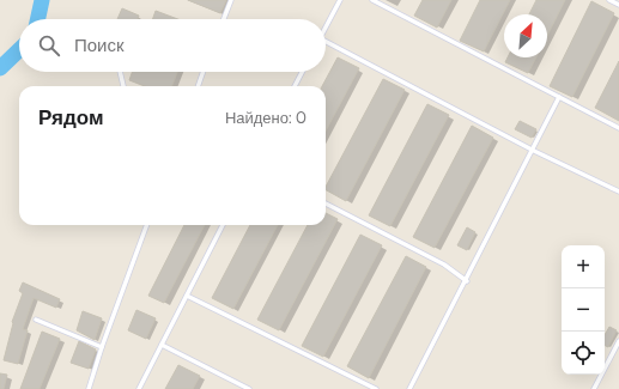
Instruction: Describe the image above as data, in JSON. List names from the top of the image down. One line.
{"north":"top right","page":{"search":"Поиск","heading":["Рядом","Найдено: 0"],"map_buttons":["+","−"]}}
